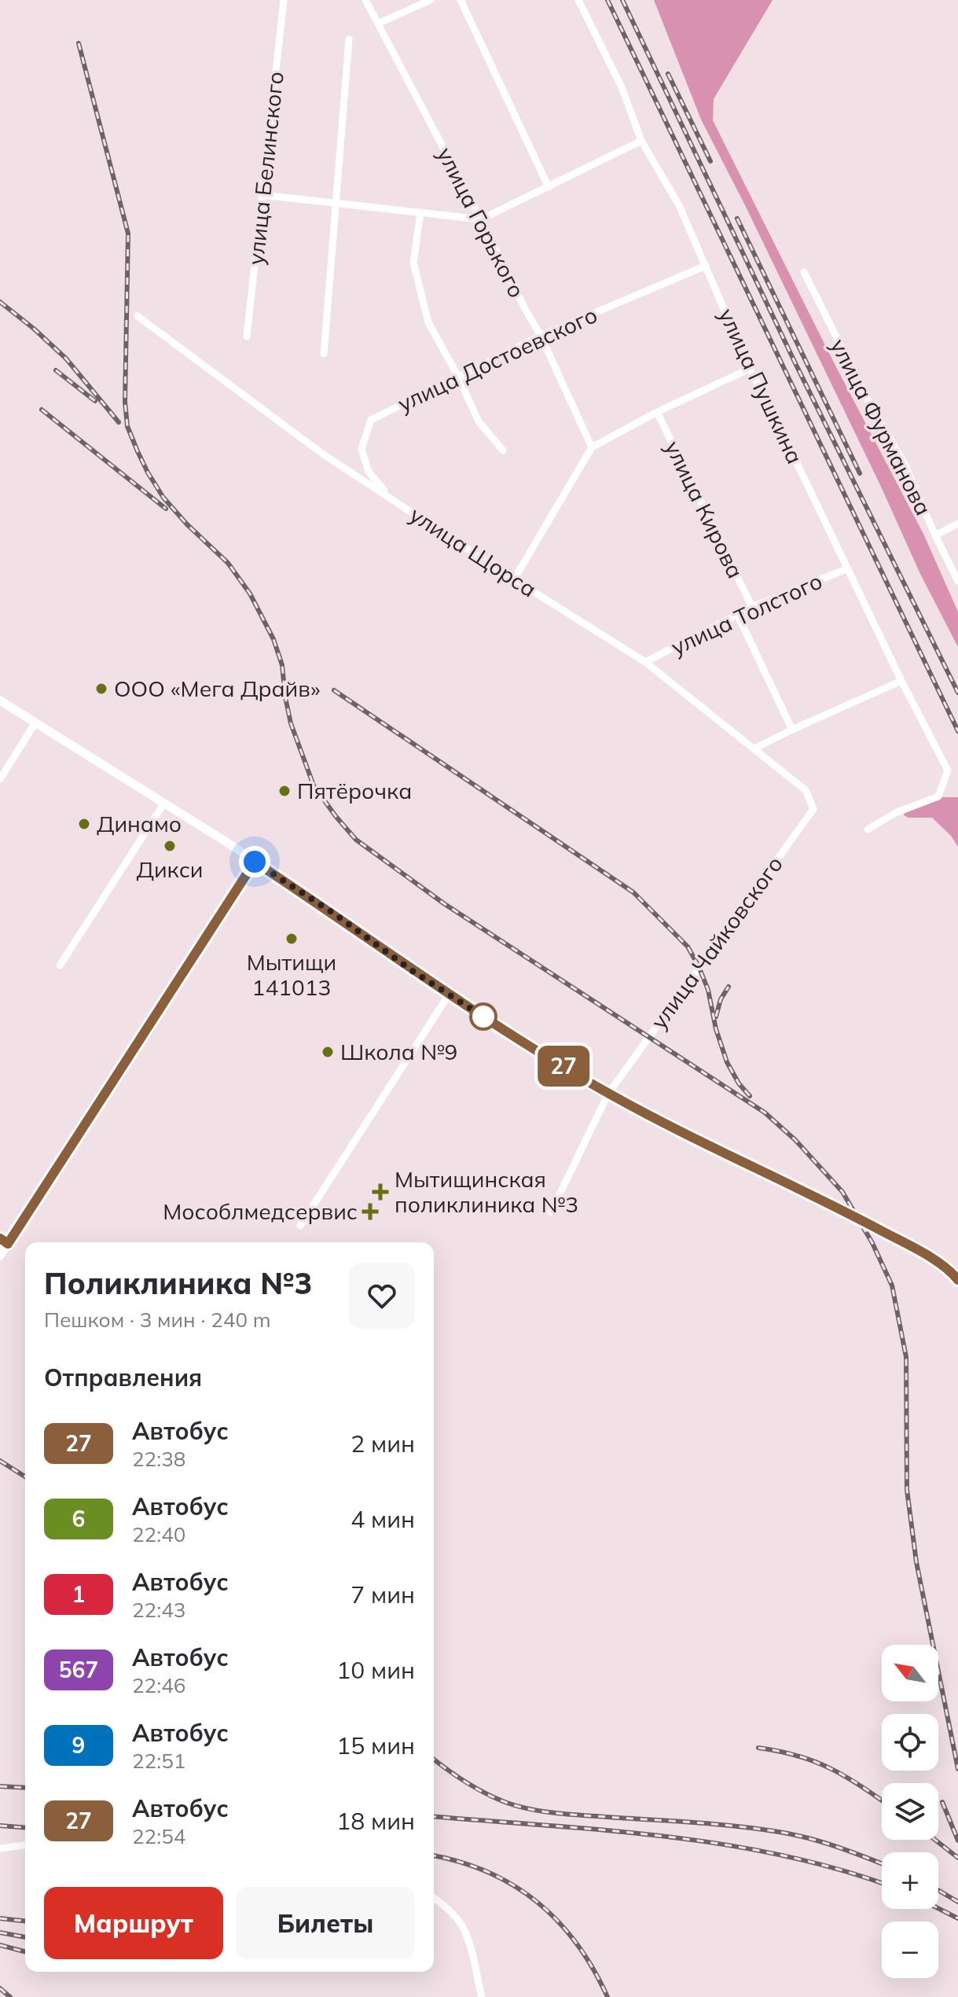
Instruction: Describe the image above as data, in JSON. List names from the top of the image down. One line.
{"streets":{"street":["улица Белинского","улица Горького","улица Достоевского","улица Пушкина","улица Фурманова","улица Кирова","улица Щорса","улица Толстого","улица Чайковского"]},"crossings":[["улица Горького","улица Достоевского"],["улица Достоевского","улица Пушкина"],["улица Достоевского","улица Щорса"],["улица Пушкина","улица Толстого"],["улица Кирова","улица Толстого"],["улица Щорса","улица Толстого"],["улица Щорса","улица Чайковского"]],"places":{"other":["ООО «Мега Драйв»","Пятёрочка","Динамо","Дикси","Мытищи 141013","Школа №9"],"health":["Мытищинская поликлиника №3","Мособлмедсервис"]},"lines":["bus line 27"],"north":"top left","page":{"on_map":"27","heading":[["Поликлиника №3","Пешком · 3 мин · 240 m"],"Отправления"],"list":[{"mark":"27","name":"Автобус","note":"22:38","value":"2 мин"},{"mark":"6","name":"Автобус","note":"22:40","value":"4 мин"},{"mark":"1","name":"Автобус","note":"22:43","value":"7 мин"},{"mark":"567","name":"Автобус","note":"22:46","value":"10 мин"},{"mark":"9","name":"Автобус","note":"22:51","value":"15 мин"},{"mark":"27","name":"Автобус","note":"22:54","value":"18 мин"}],"map_buttons":["+","−"],"buttons":["Маршрут","Билеты"]}}
